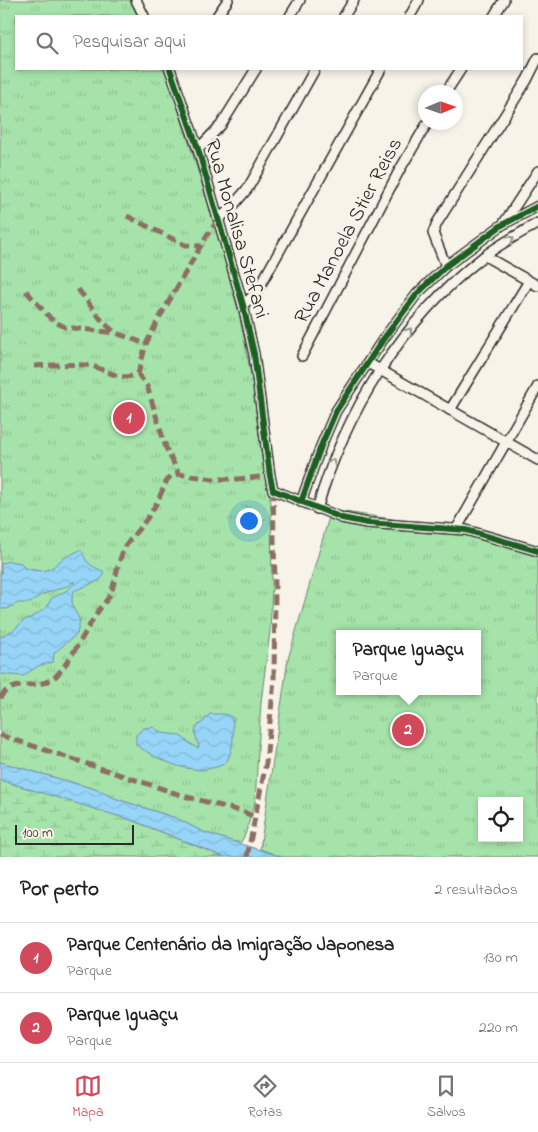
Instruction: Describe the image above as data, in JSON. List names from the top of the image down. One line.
{"streets":{"street":["Rua Monalisa Stefani","Rua Manoela Stier Reiss"]},"scale_bar":"100 m","north":"right","page":{"search":"Pesquisar aqui","pins":["1","2"],"popup":["Parque Iguaçu","Parque"],"scale":"100 m","heading":["Por perto","2 resultados"],"list":[{"mark":"1","name":"Parque Centenário da Imigração Japonesa","note":"Parque","value":"130 m"},{"mark":"2","name":"Parque Iguaçu","note":"Parque","value":"220 m"}],"nav":["Mapa","Rotas","Salvos"]}}
